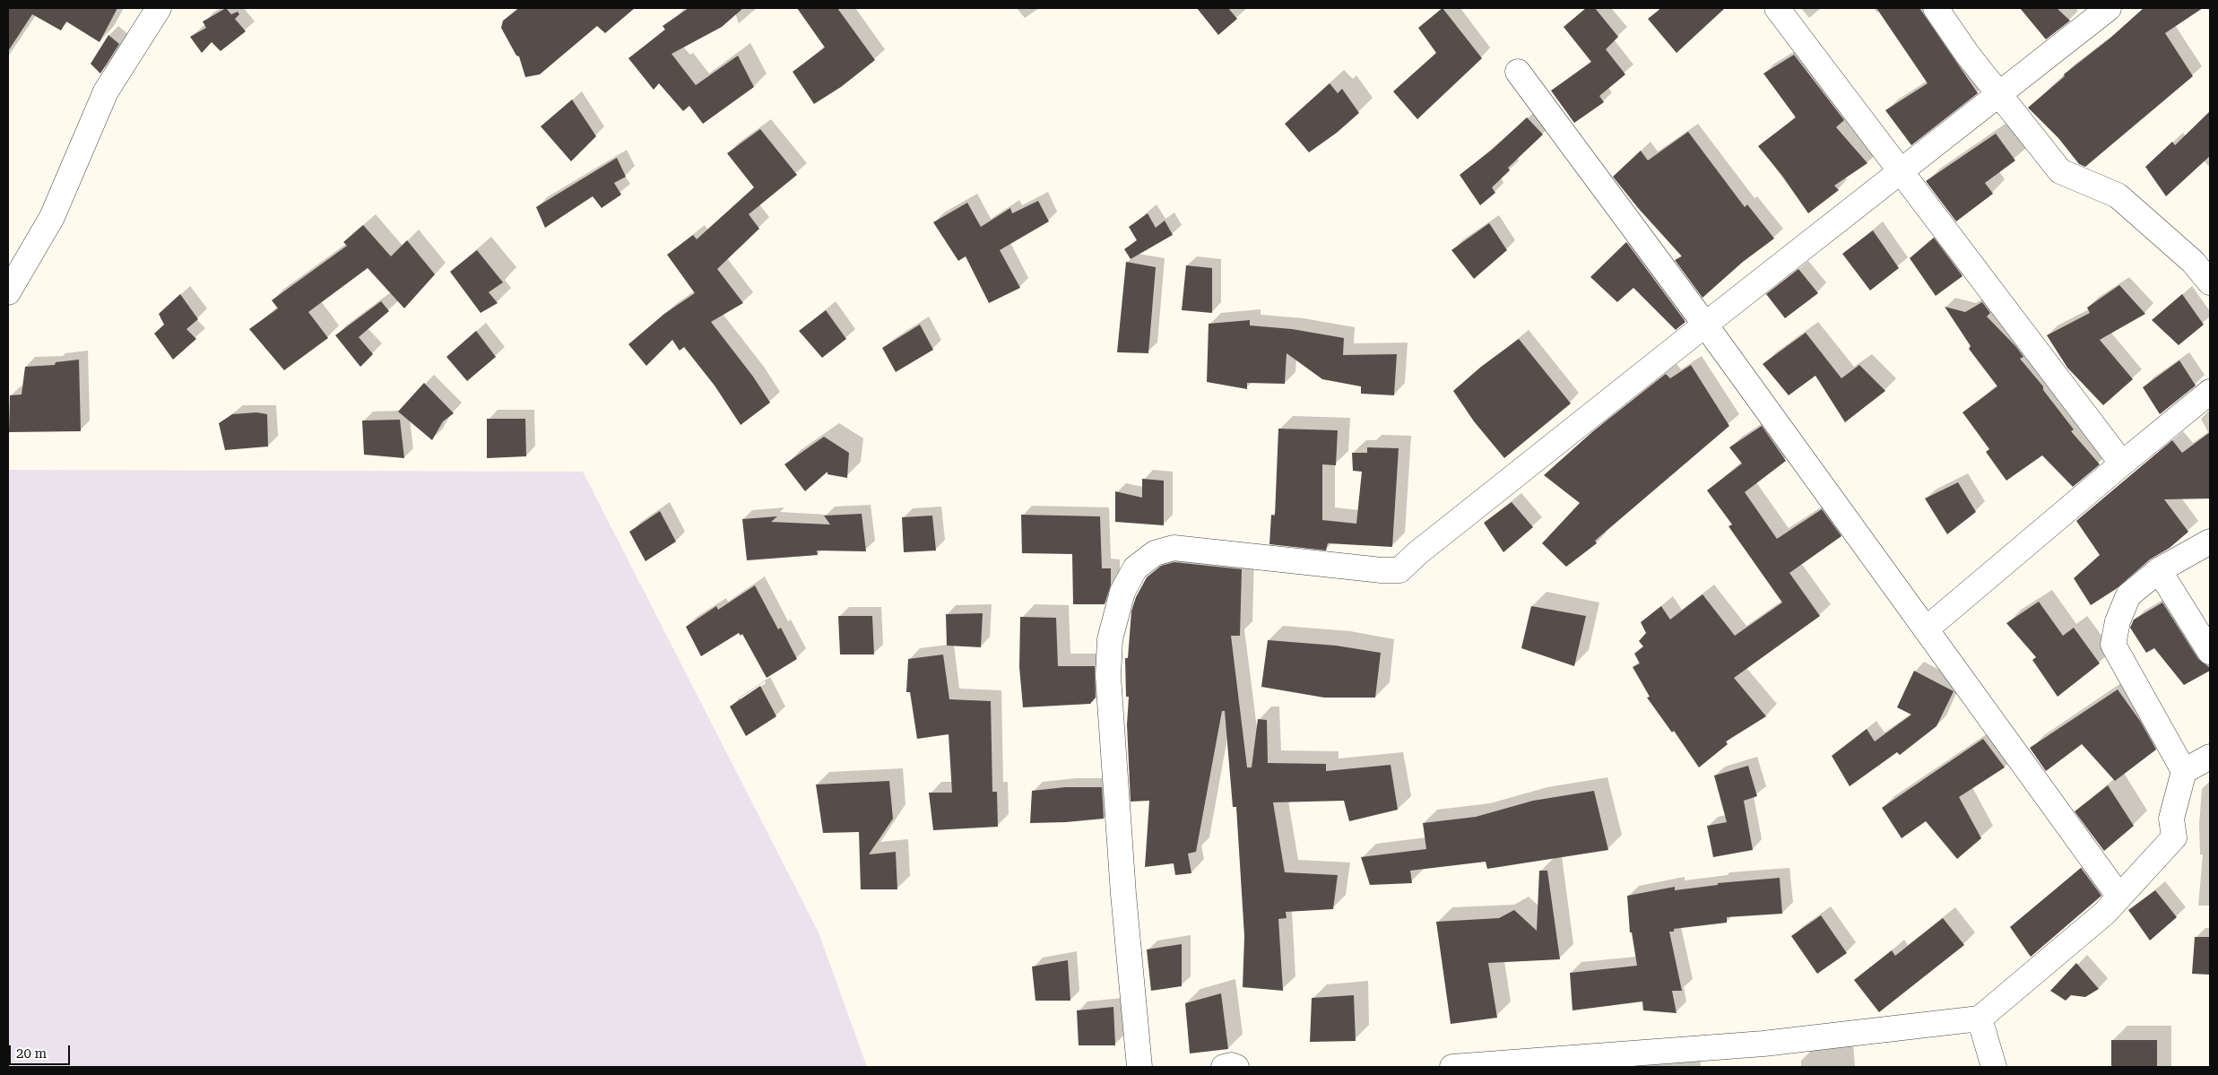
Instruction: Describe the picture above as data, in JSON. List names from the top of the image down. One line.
{"scale_bar":"20 m"}
